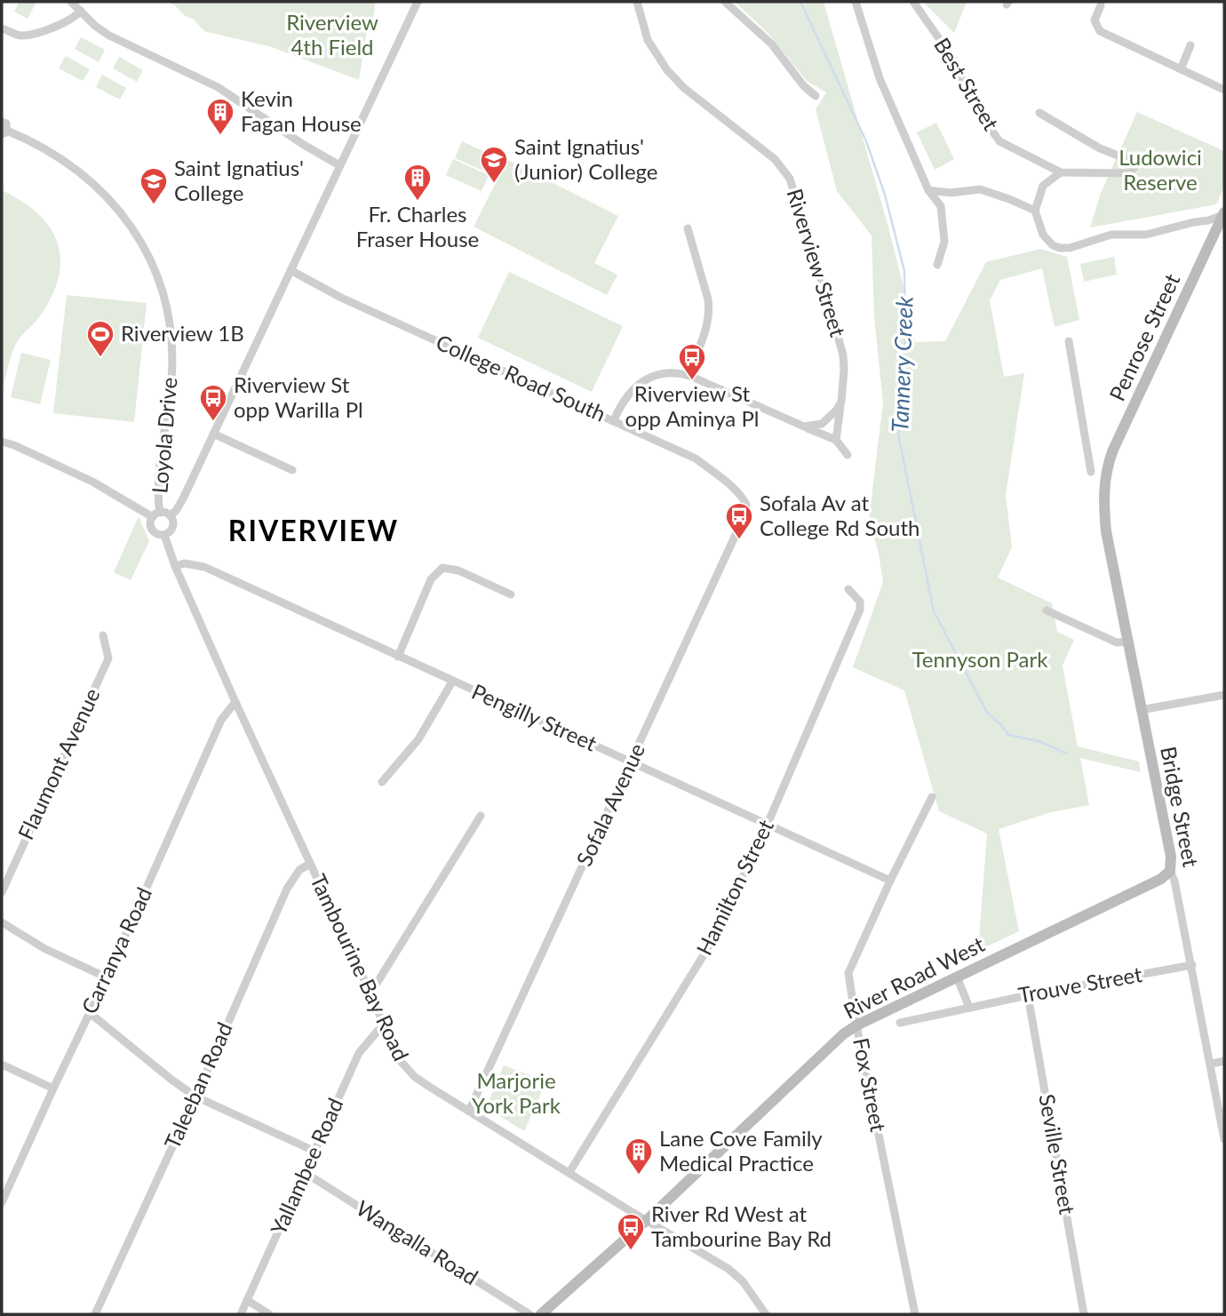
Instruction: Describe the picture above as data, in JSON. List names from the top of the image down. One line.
{"streets":{"main road":["Penrose Street","Bridge Street","River Road West"],"street":["Best Street","Riverview Street","College Road South","Loyola Drive","Pengilly Street","Flaumont Avenue","Sofala Avenue","Hamilton Street","Carranya Road","Tambourine Bay Road","Trouve Street","Fox Street","Taleeban Road","Seville Street","Yallambee Road","Wangalla Road"]},"crossings":[["Penrose Street","Bridge Street"],["College Road South","Sofala Avenue"],["Loyola Drive","Tambourine Bay Road"],["Pengilly Street","Sofala Avenue"],["Pengilly Street","Hamilton Street"],["Pengilly Street","Tambourine Bay Road"],["Pengilly Street","Fox Street"],["Sofala Avenue","Tambourine Bay Road"],["Bridge Street","River Road West"],["Bridge Street","Trouve Street"],["Hamilton Street","Tambourine Bay Road"],["Carranya Road","Tambourine Bay Road"],["Tambourine Bay Road","River Road West"],["Tambourine Bay Road","Taleeban Road"],["Tambourine Bay Road","Yallambee Road"],["River Road West","Fox Street"],["Trouve Street","Seville Street"],["Yallambee Road","Wangalla Road"]],"districts":["RIVERVIEW"],"water":["Tannery Creek"],"parks":["Riverview 4th Field","Ludowici Reserve","Tennyson Park","Marjorie York Park"],"places":{"building":["Kevin Fagan House","Fr. Charles Fraser House","Lane Cove Family Medical Practice"],"school or university":["Saint Ignatius' (Junior) College","Saint Ignatius' College"],"sports":["Riverview 1B"],"bus stop":["Riverview St opp Aminya Pl","Riverview St opp Warilla Pl","Sofala Av at College Rd South","River Rd West at Tambourine Bay Rd"]}}
